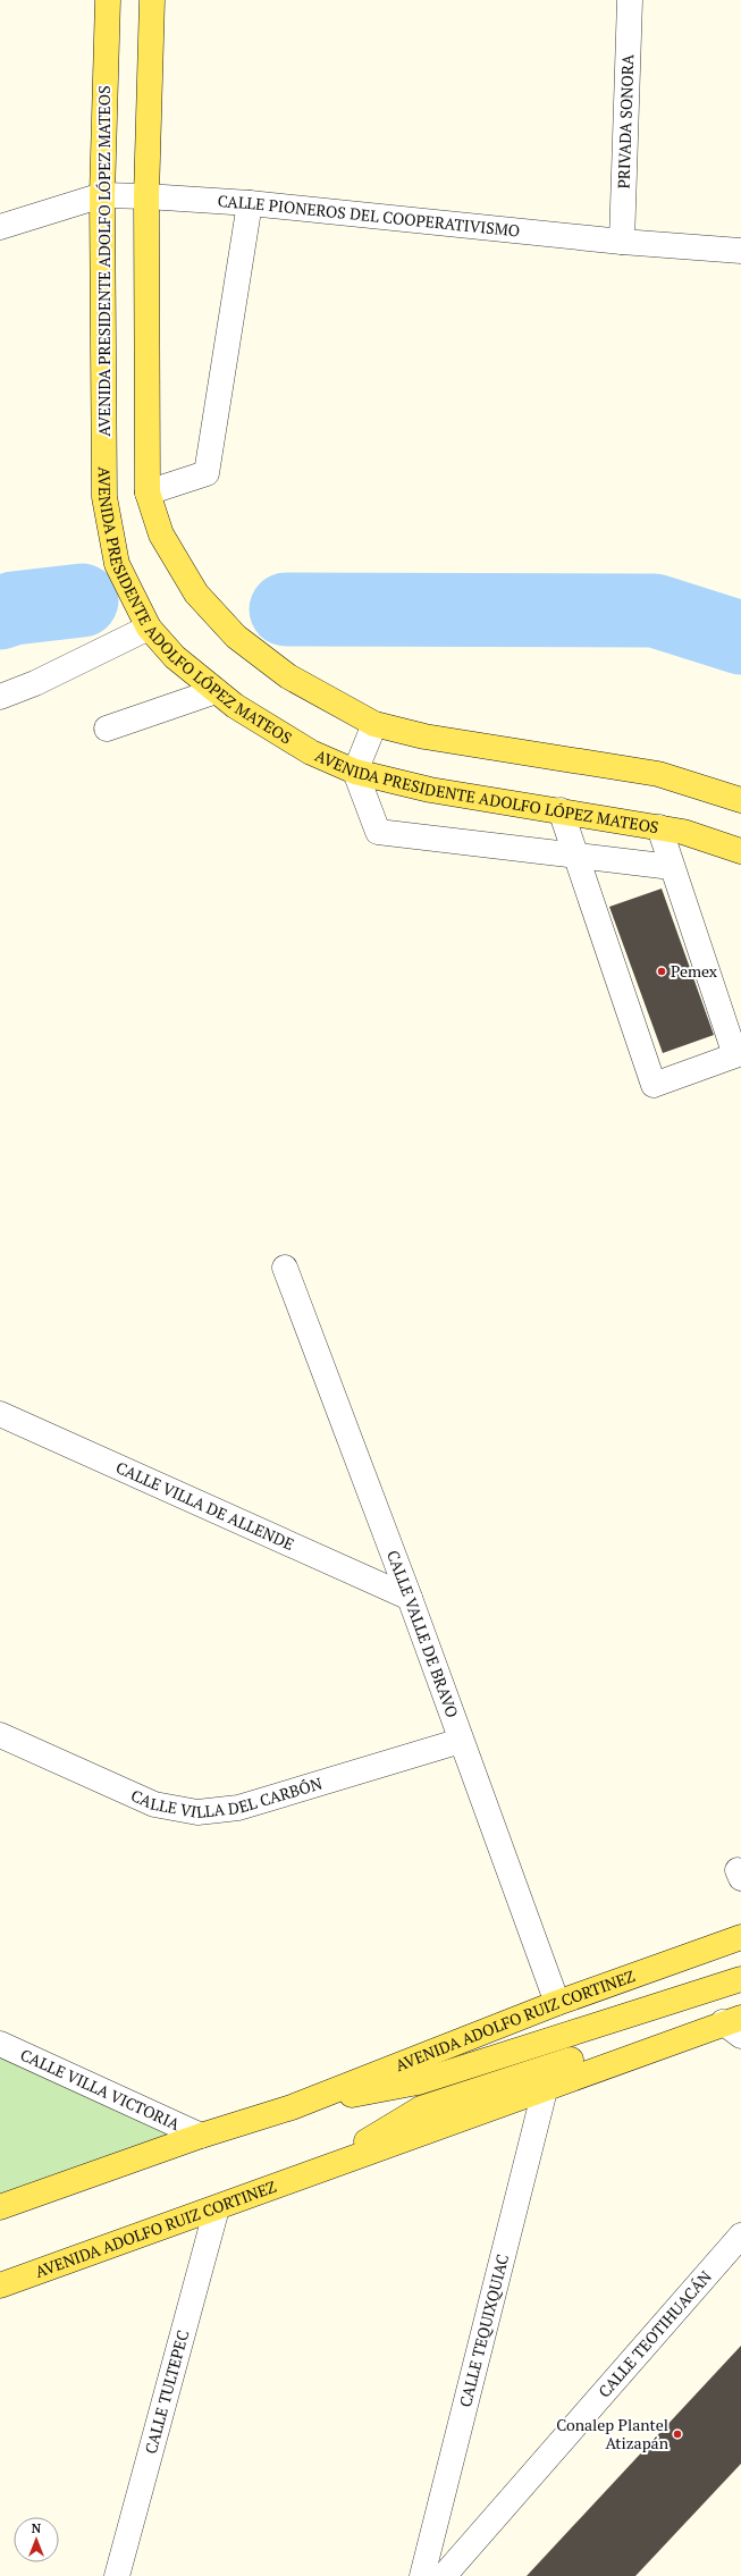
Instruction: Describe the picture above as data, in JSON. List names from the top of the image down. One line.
{"streets":{"main road":["AVENIDA PRESIDENTE ADOLFO LÓPEZ MATEOS","AVENIDA ADOLFO RUIZ CORTINEZ"],"street":["PRIVADA SONORA","CALLE PIONEROS DEL COOPERATIVISMO","CALLE VILLA DE ALLENDE","CALLE VALLE DE BRAVO","CALLE VILLA DEL CARBÓN","CALLE VILLA VICTORIA","CALLE TEQUIXQUIAC","CALLE TEOTIHUACÁN","CALLE TULTEPEC"]},"crossings":[["PRIVADA SONORA","CALLE PIONEROS DEL COOPERATIVISMO"],["CALLE PIONEROS DEL COOPERATIVISMO","AVENIDA PRESIDENTE ADOLFO LÓPEZ MATEOS"],["CALLE VILLA DE ALLENDE","CALLE VALLE DE BRAVO"],["CALLE VALLE DE BRAVO","CALLE VILLA DEL CARBÓN"],["CALLE VALLE DE BRAVO","AVENIDA ADOLFO RUIZ CORTINEZ"],["AVENIDA ADOLFO RUIZ CORTINEZ","CALLE VILLA VICTORIA"],["AVENIDA ADOLFO RUIZ CORTINEZ","CALLE TEQUIXQUIAC"],["AVENIDA ADOLFO RUIZ CORTINEZ","CALLE TULTEPEC"]],"places":["Pemex","Conalep Plantel Atizapán"],"north":"top"}
